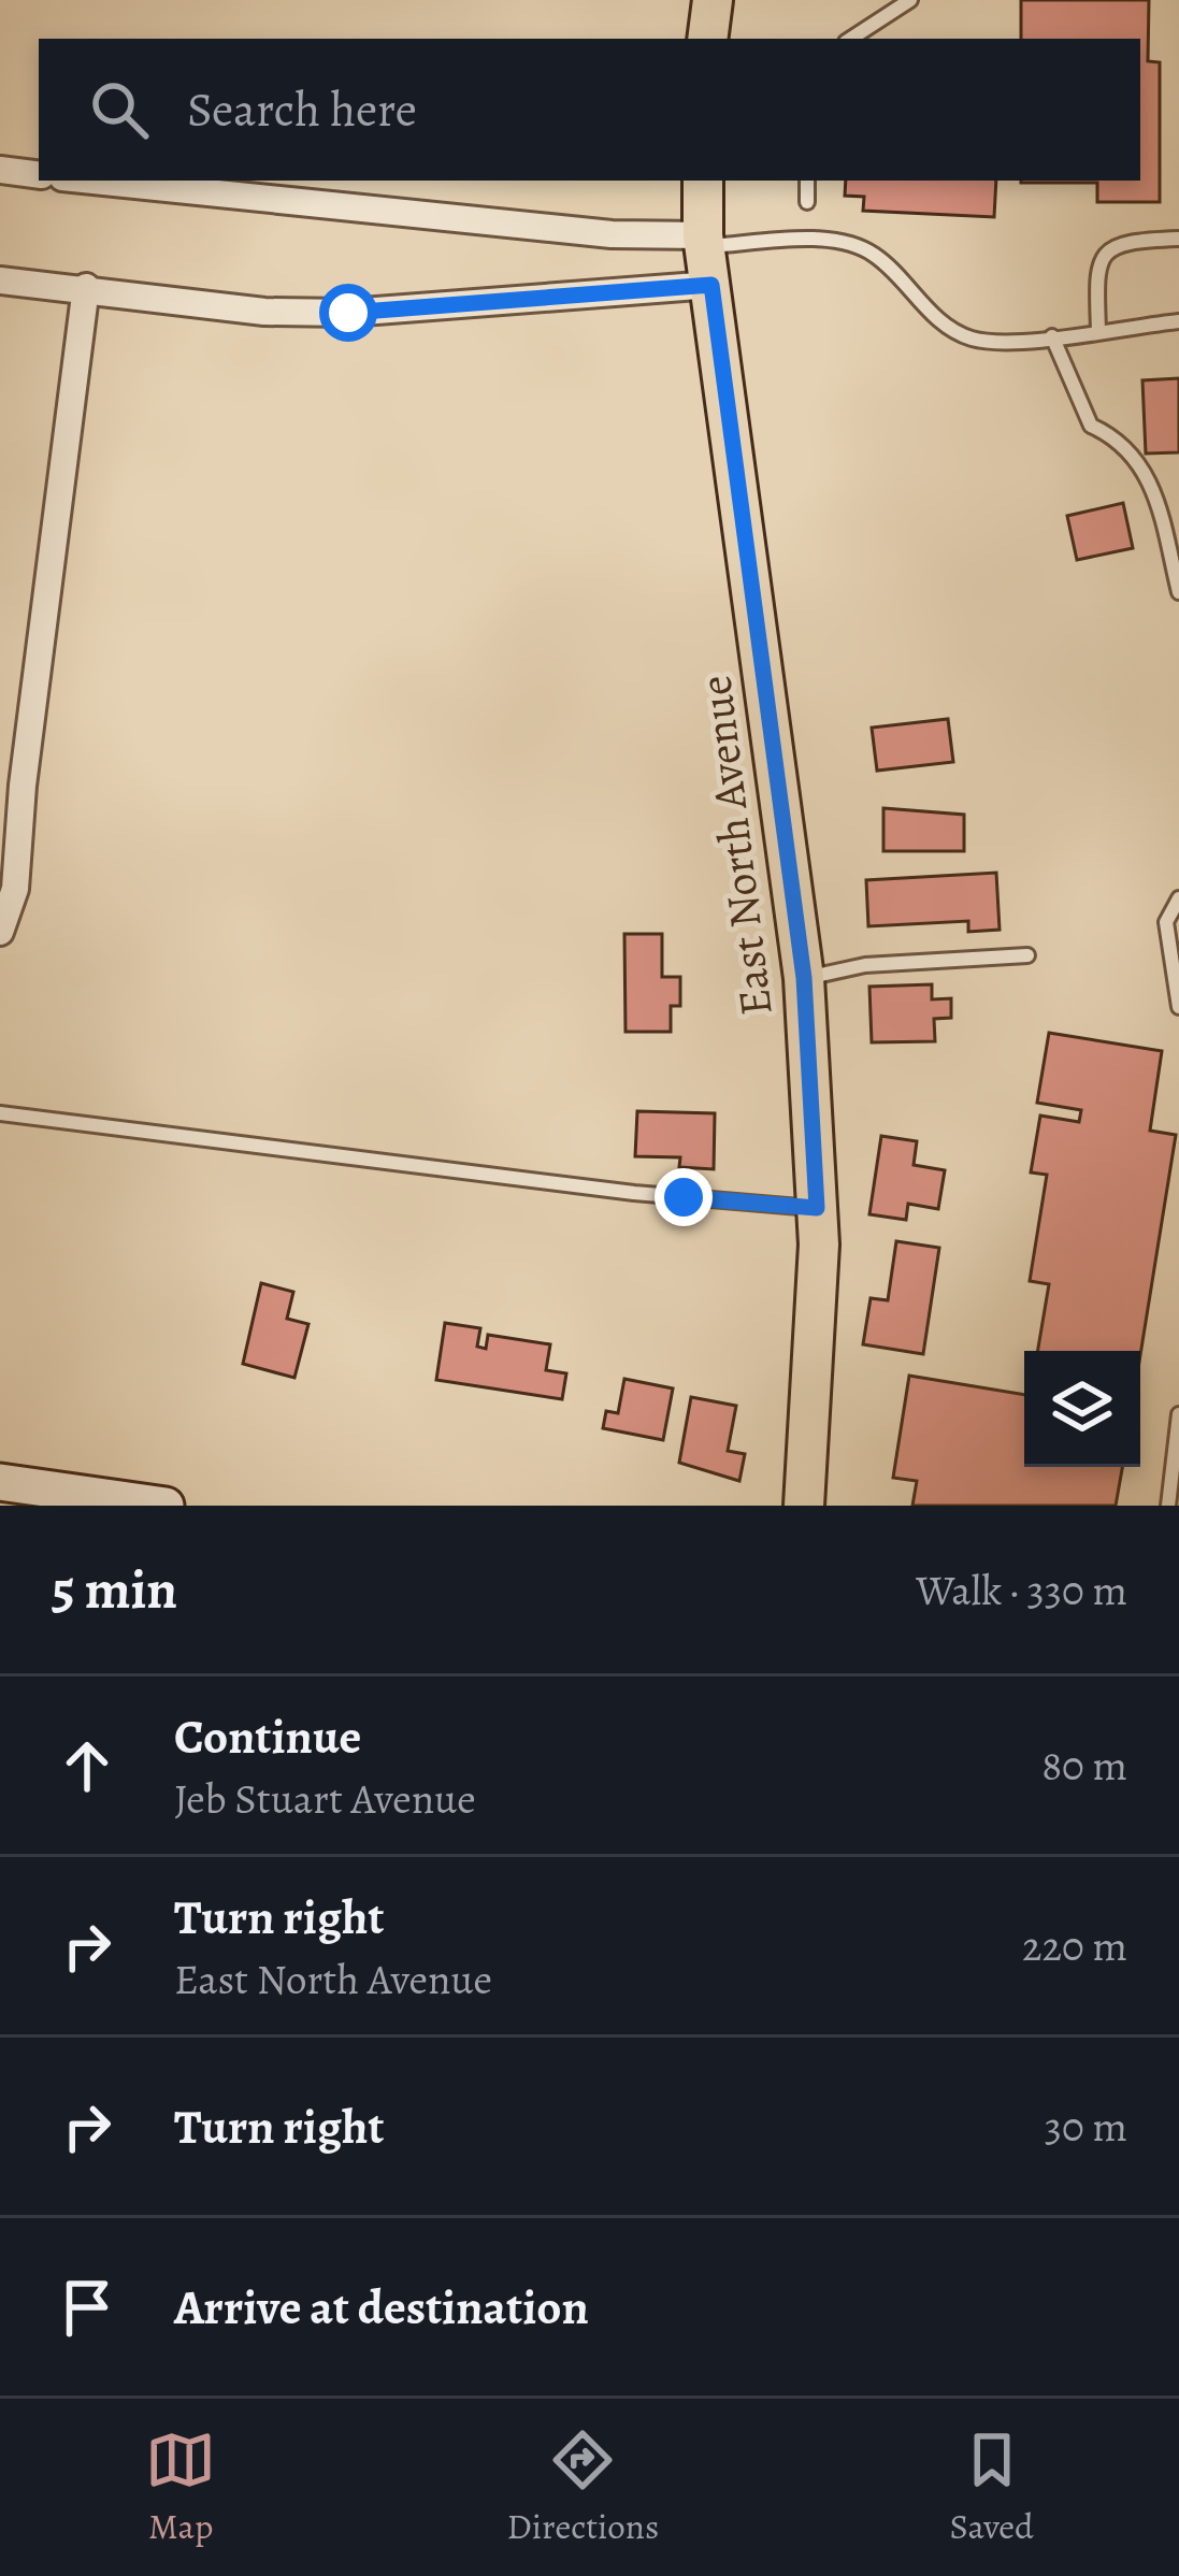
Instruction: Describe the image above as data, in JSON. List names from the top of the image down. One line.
{"streets":{"main road":["East North Avenue"]},"page":{"search":"Search here","heading":["5 min","Walk · 330 m"],"list":[["Continue","Jeb Stuart Avenue","80 m"],["Turn right","East North Avenue","220 m"],["Turn right","30 m"],"Arrive at destination"],"nav":["Map","Directions","Saved"]}}
